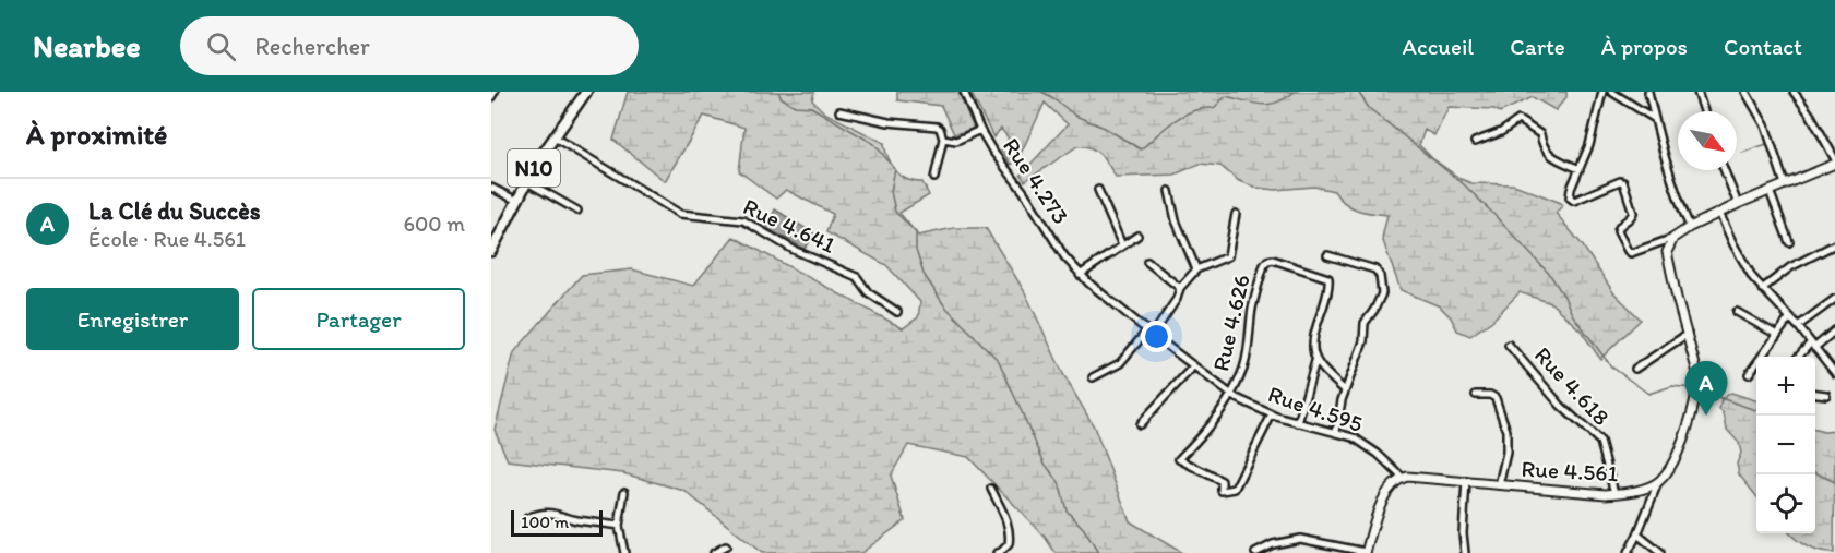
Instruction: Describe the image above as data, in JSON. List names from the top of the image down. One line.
{"streets":{"highway":["N10"],"main road":["Rue 4.561"],"street":["Rue 4.273","Rue 4.641","Rue 4.626","Rue 4.618","Rue 4.595"]},"crossings":[["N10","Rue 4.641"],["Rue 4.273","Rue 4.595"],["Rue 4.626","Rue 4.595"],["Rue 4.618","Rue 4.561"],["Rue 4.595","Rue 4.561"]],"scale_bar":"100 m","north":"bottom right","page":{"header":"Nearbee","search":"Rechercher","nav":["Accueil","Carte","À propos","Contact"],"heading":"À proximité","list":[{"mark":"A","name":"La Clé du Succès","note":"École · Rue 4.561","value":"600 m"}],"buttons":["Enregistrer","Partager"],"map_buttons":["+","−"],"pins":"A","scale":"100 m"}}
